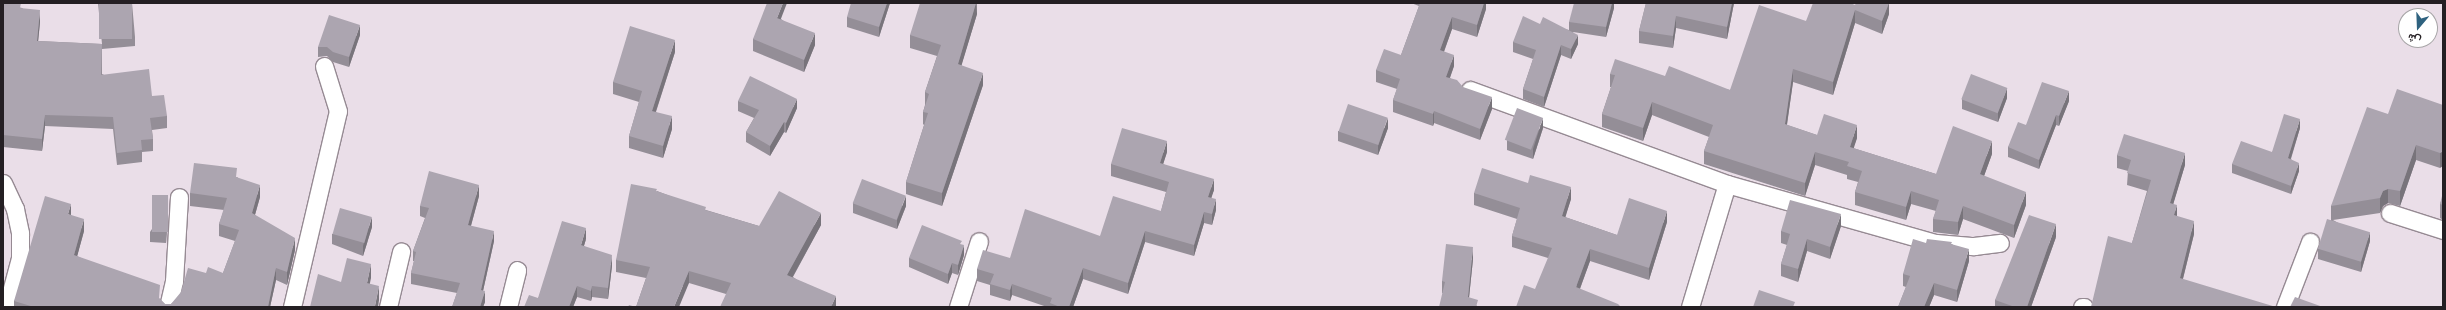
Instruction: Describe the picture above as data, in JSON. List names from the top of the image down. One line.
{"north":"bottom"}
